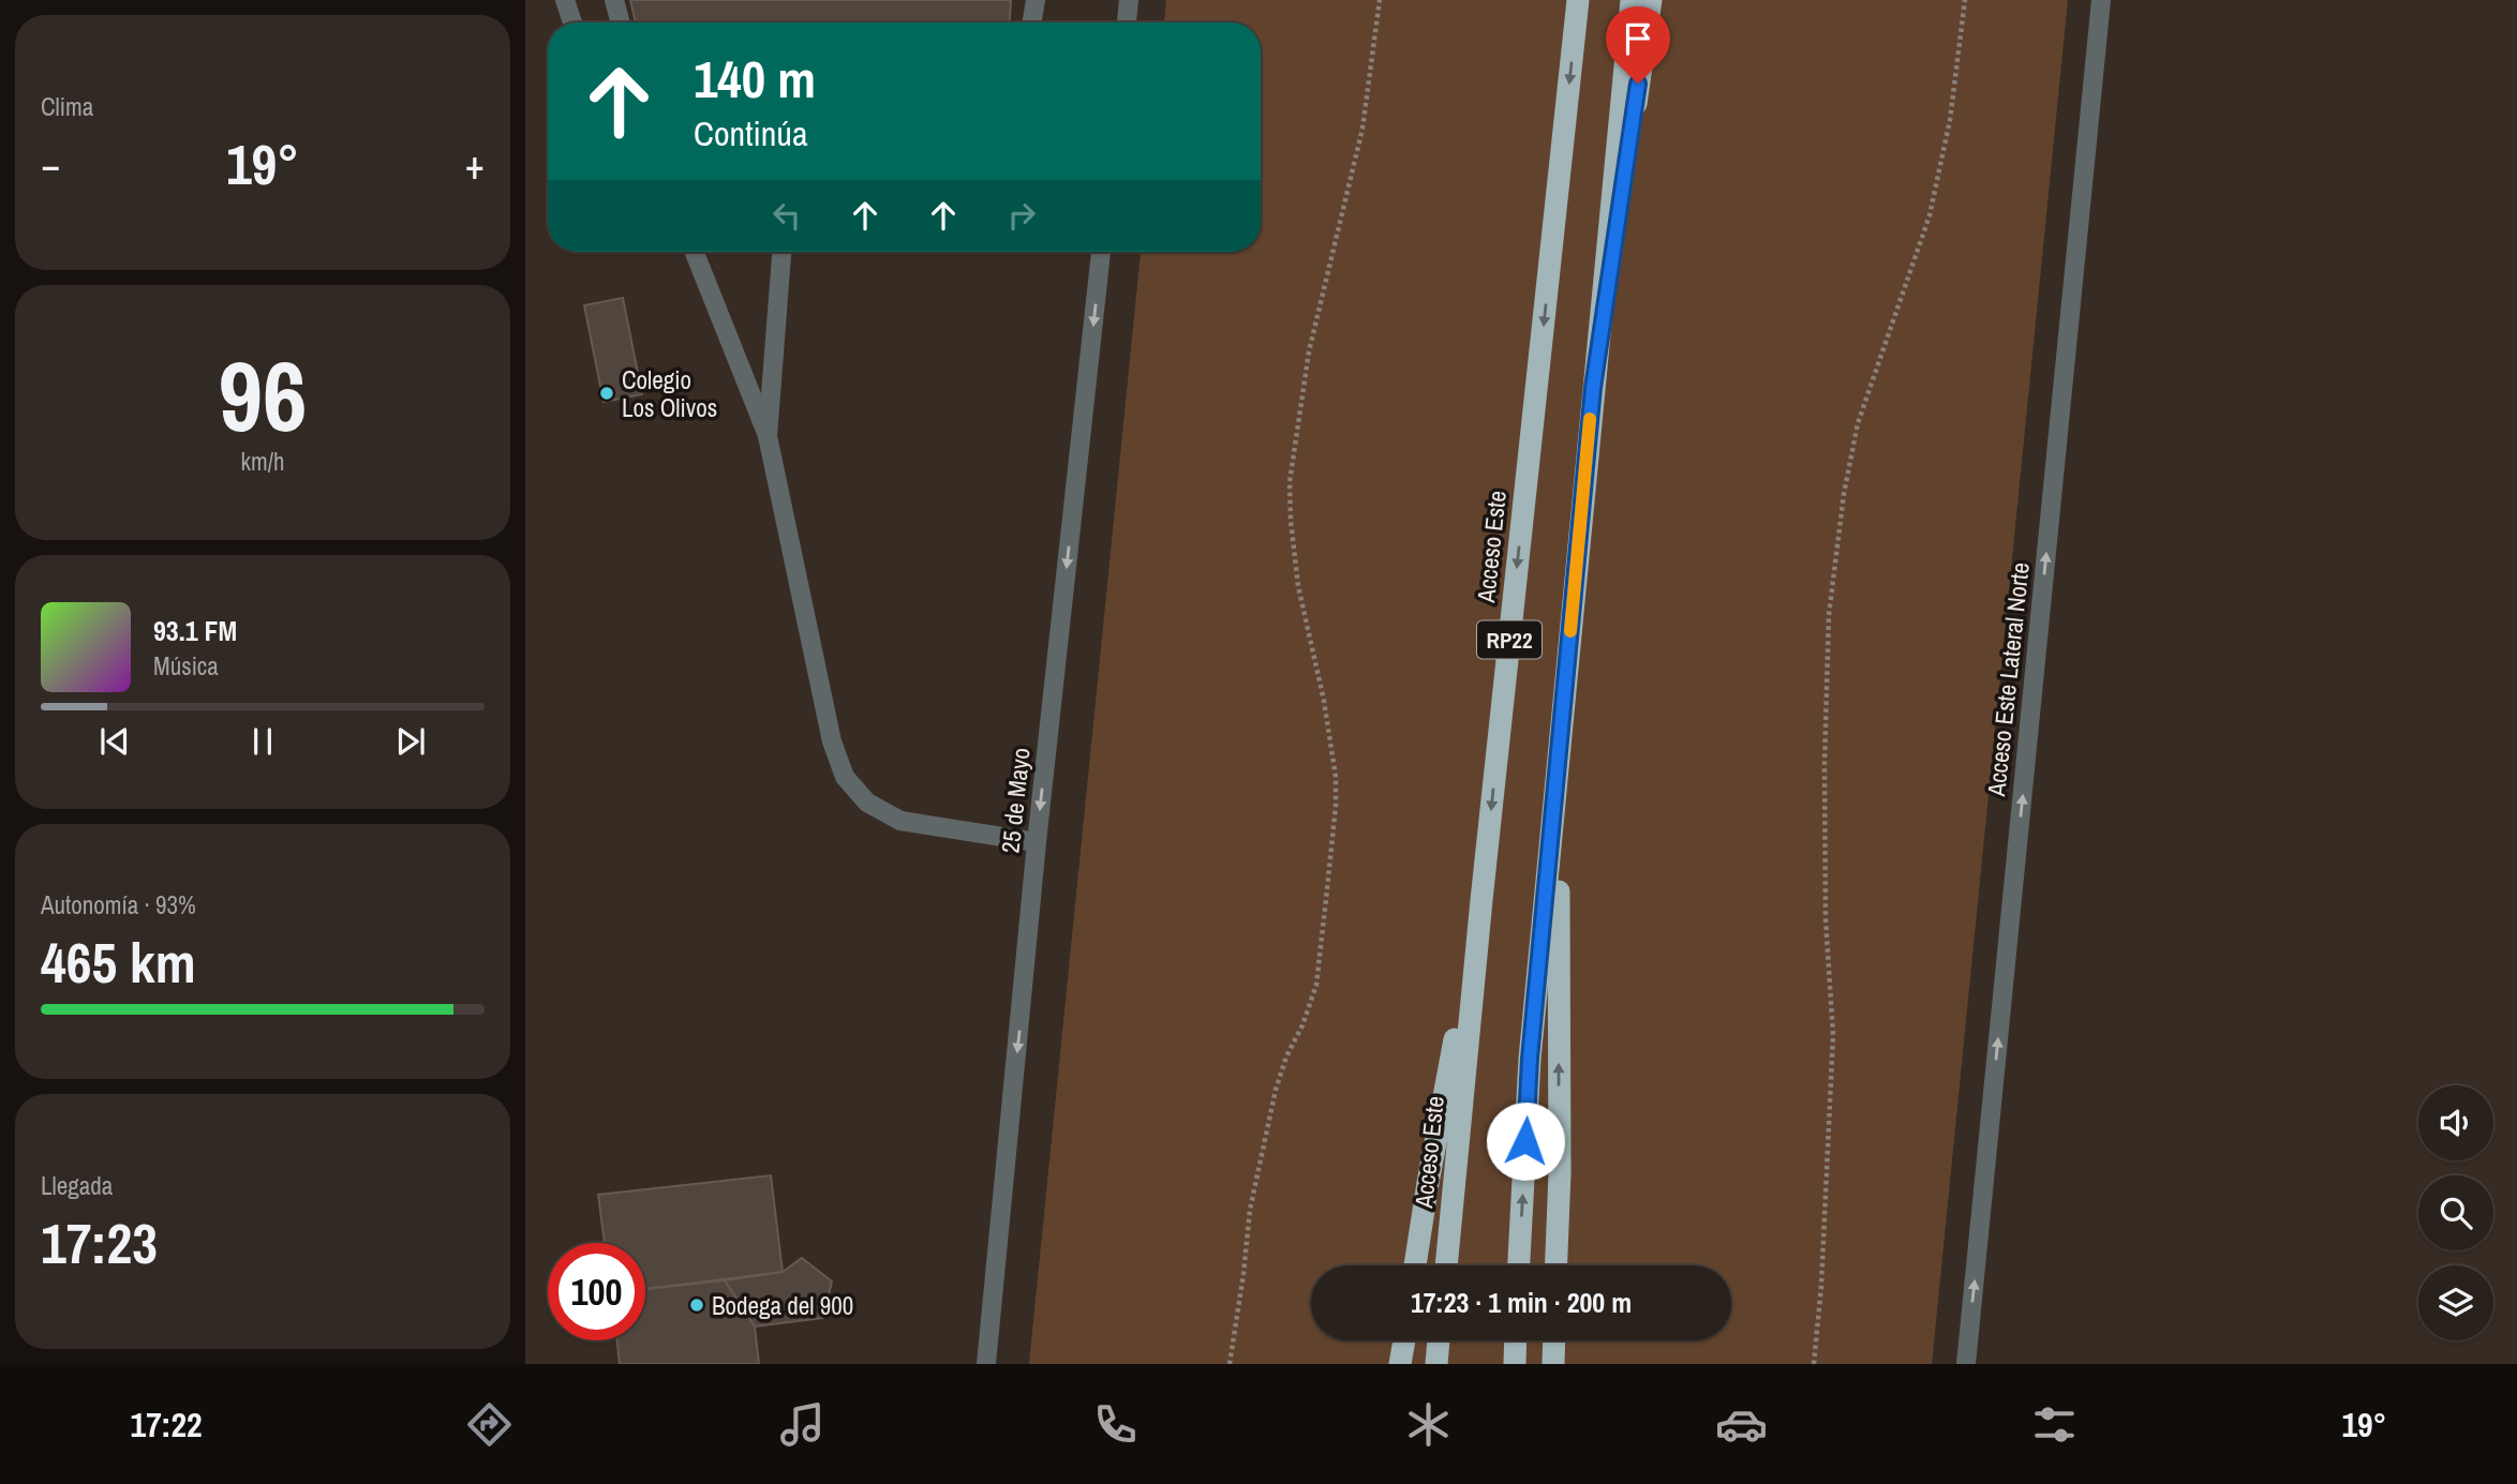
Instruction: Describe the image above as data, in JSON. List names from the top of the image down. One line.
{"streets":{"highway":["Acceso Este","RP22"],"street":["Acceso Este Lateral Norte","25 de Mayo"]},"one_way":["Acceso Este Lateral Norte","25 de Mayo"],"places":["Colegio Los Olivos","Bodega del 900"],"page":{"tile":["Clima",["96","km/h"],["Autonomía · 93%","465 km"],["Llegada","17:23"]],"turn":["140 m","Continúa"],"heat":["−","19°","+"],"song":["93.1 FM","Música"],"limit":"100","trip":"17:23 · 1 min · 200 m","tabs":["17:22","19°"]}}
